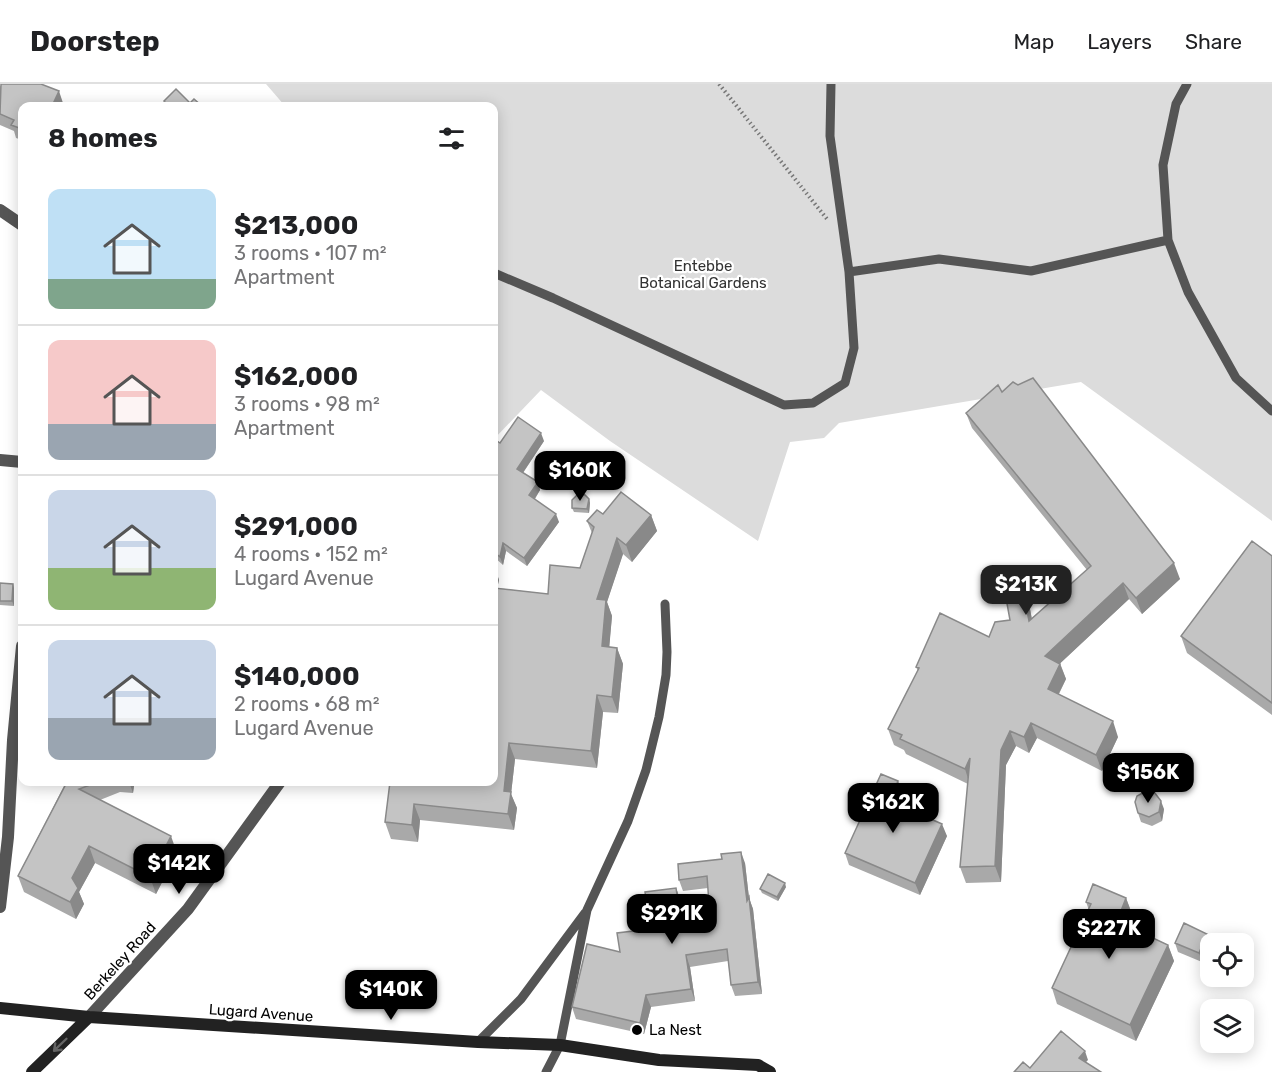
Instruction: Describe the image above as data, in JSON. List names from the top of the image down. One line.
{"streets":{"street":["Berkeley Road","Lugard Avenue"]},"crossings":[["Berkeley Road","Lugard Avenue"]],"parks":["Entebbe Botanical Gardens"],"places":["La Nest"],"page":{"header":"Doorstep","nav":["Map","Layers","Share"],"heading":"8 homes","list":[{"name":"$213,000","note":"3 rooms · 107 m² · Apartment"},{"name":"$162,000","note":"3 rooms · 98 m² · Apartment"},{"name":"$291,000","note":"4 rooms · 152 m² · Lugard Avenue"},{"name":"$140,000","note":"2 rooms · 68 m² · Lugard Avenue"}],"price":["$160K","$213K","$156K","$162K","$142K","$291K","$227K","$140K"]}}
